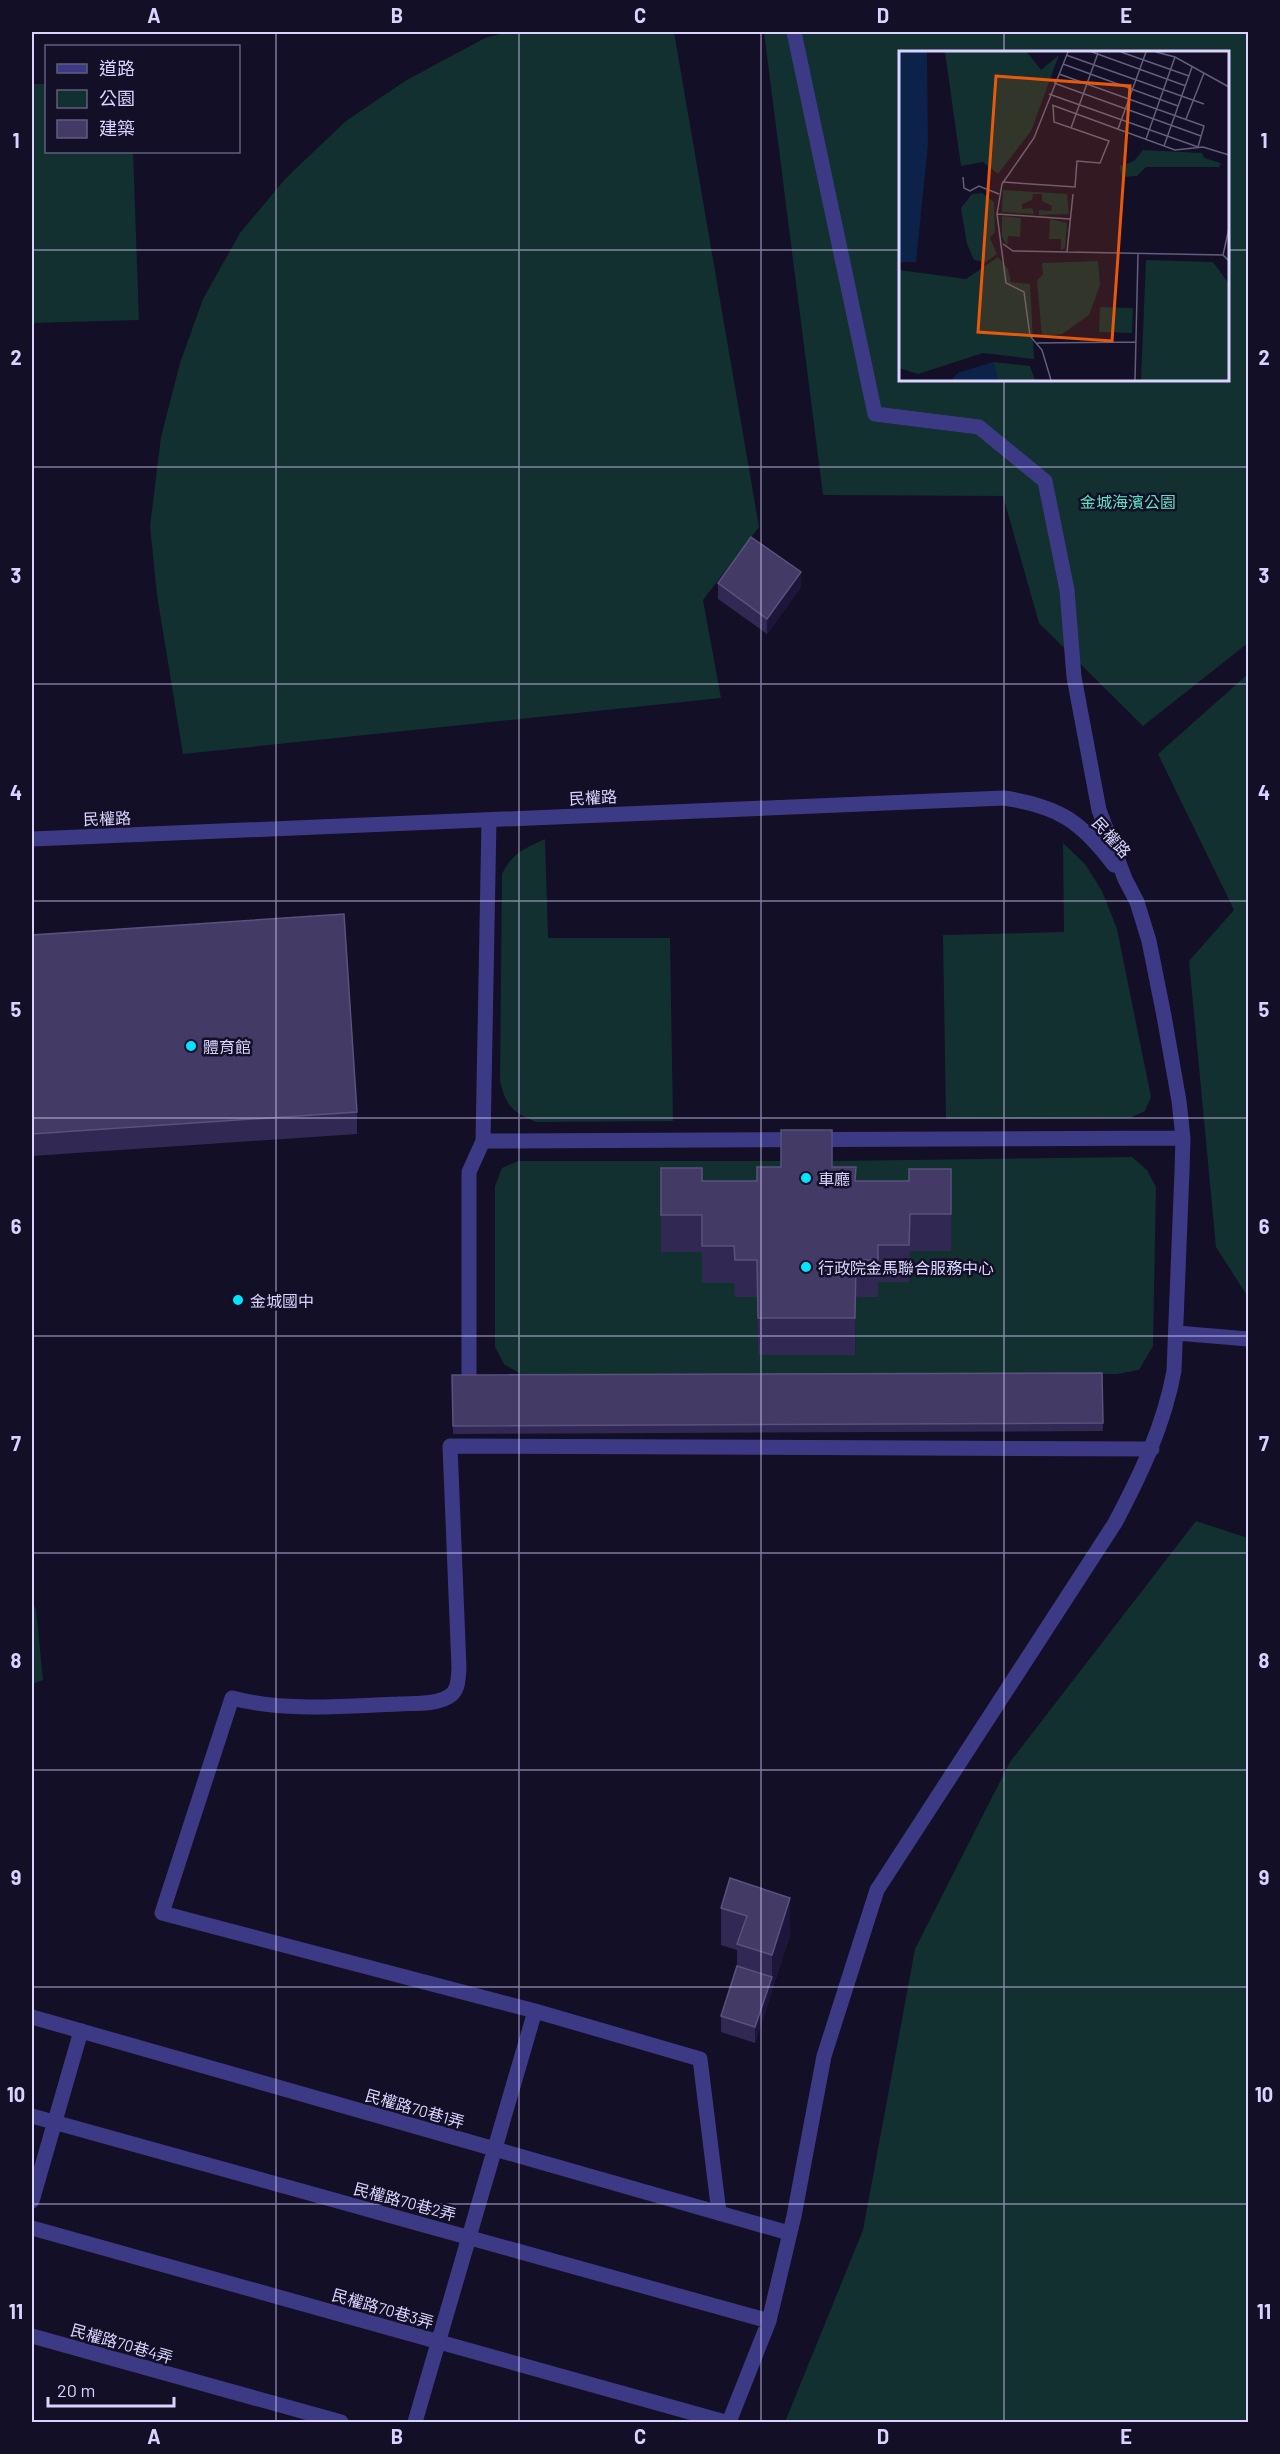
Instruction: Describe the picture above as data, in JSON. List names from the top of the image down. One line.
{"streets":{"street":["民權路","民權路70巷1弄","民權路70巷2弄","民權路70巷3弄","民權路70巷4弄"]},"parks":["金城海濱公園"],"places":["體育館","車廳","行政院金馬聯合服務中心","金城國中"],"legend":["道路","公園","建築"],"scale_bar":"20 m","grid":{"columns":["A","B","C","D","E"],"rows":["1","2","3","4","5","6","7","8","9","10","11"]}}
